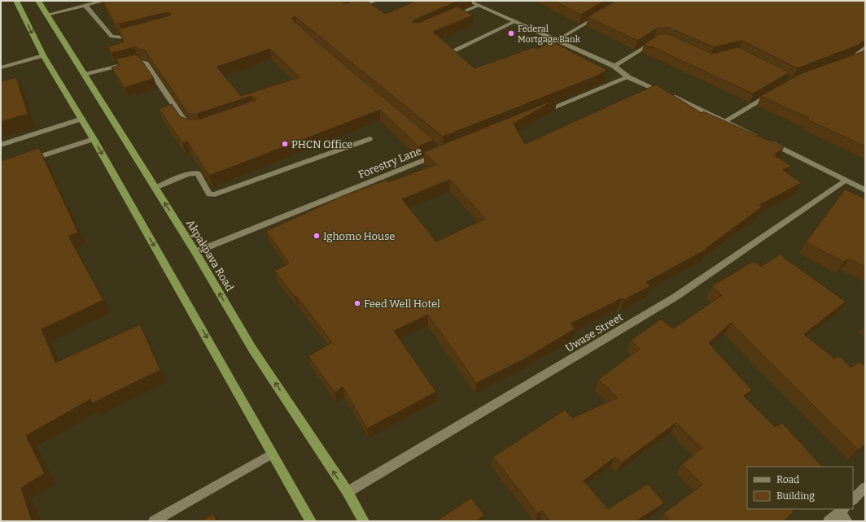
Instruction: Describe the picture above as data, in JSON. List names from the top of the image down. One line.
{"streets":{"highway":["Akpakpava Road"],"street":["Forestry Lane","Uwase Street"]},"crossings":[["Forestry Lane","Akpakpava Road"],["Akpakpava Road","Uwase Street"]],"places":["Federal Mortgage Bank","PHCN Office","Ighomo House","Feed Well Hotel"],"legend":["Road","Building"]}
